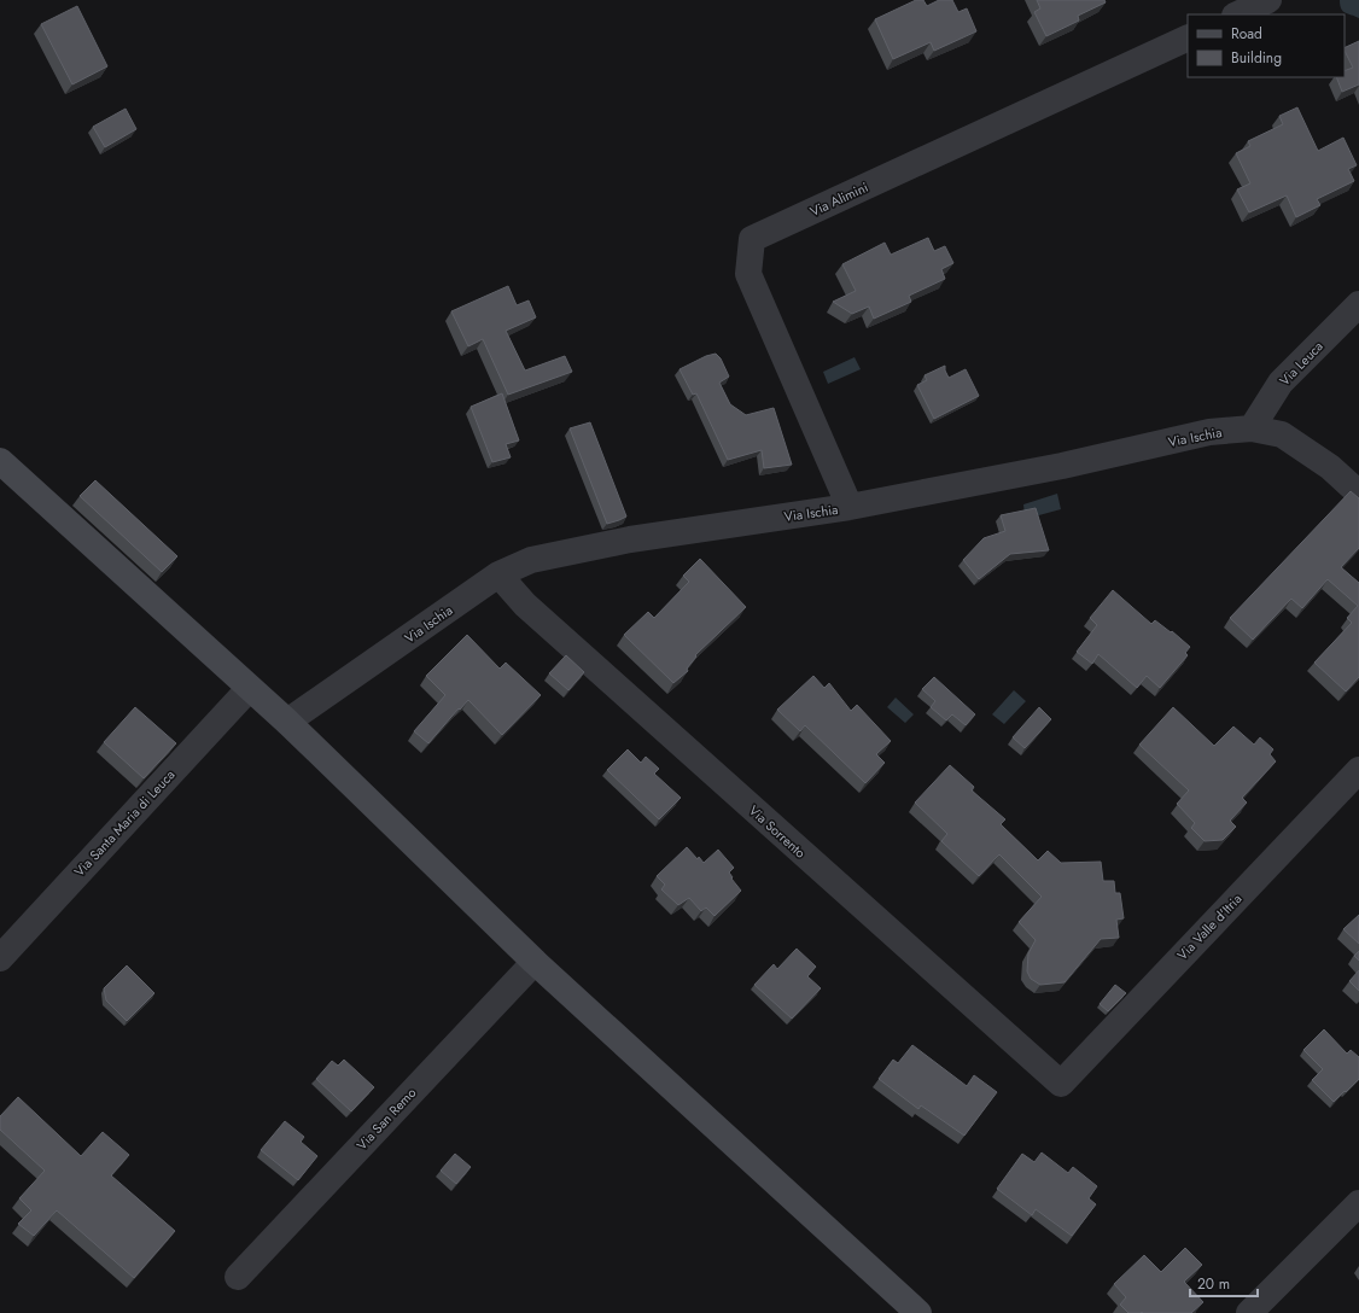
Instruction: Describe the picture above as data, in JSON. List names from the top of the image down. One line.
{"streets":{"street":["Via Alimini","Via Leuca","Via Ischia","Via Santa Maria di Leuca","Via Sorrento","Via Valle d'Itria","Via San Remo"]},"crossings":[["Via Alimini","Via Ischia"],["Via Leuca","Via Ischia"],["Via Ischia","Via Sorrento"],["Via Sorrento","Via Valle d'Itria"]],"legend":["Road","Building"],"scale_bar":"20 m"}
